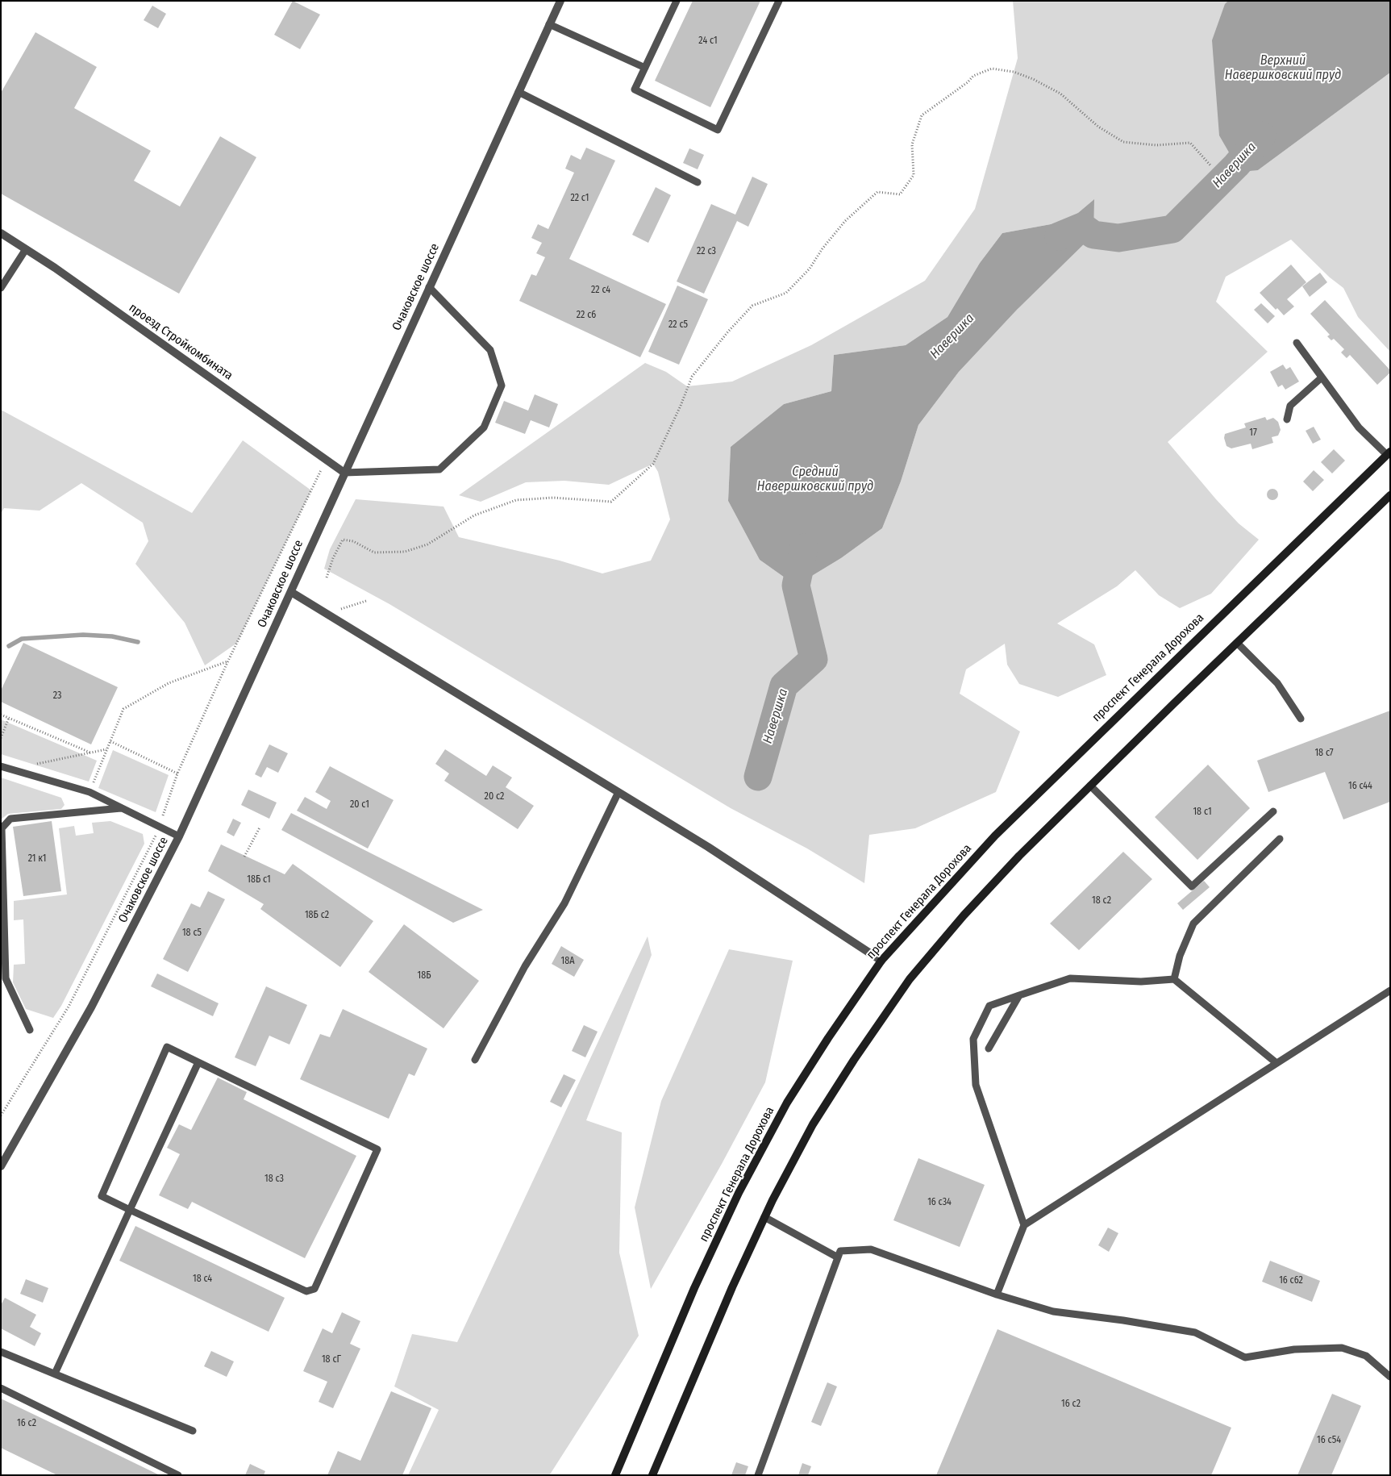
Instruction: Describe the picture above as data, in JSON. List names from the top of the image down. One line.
{"streets":{"main road":["проспект Генерала Дорохова"],"street":["Очаковское шоссе","проезд Стройкомбината"]},"crossings":[["Очаковское шоссе","проезд Стройкомбината"]],"water":["Верхний Навершковский пруд","Навершка","Средний Навершковский пруд"],"house_numbers":["24 с1","22 с1","22 с3","22 с4","22 с6","22 с5","17","23","18 с7","16 с44","20 с2","20 с1","18 с1","21 к1","18Б с1","18 с2","18Б с2","18 с5","18А","18Б","18 с3","16 с34","18 с4","16 с62","18 сГ","16 с2","16 с2","16 с54"]}
